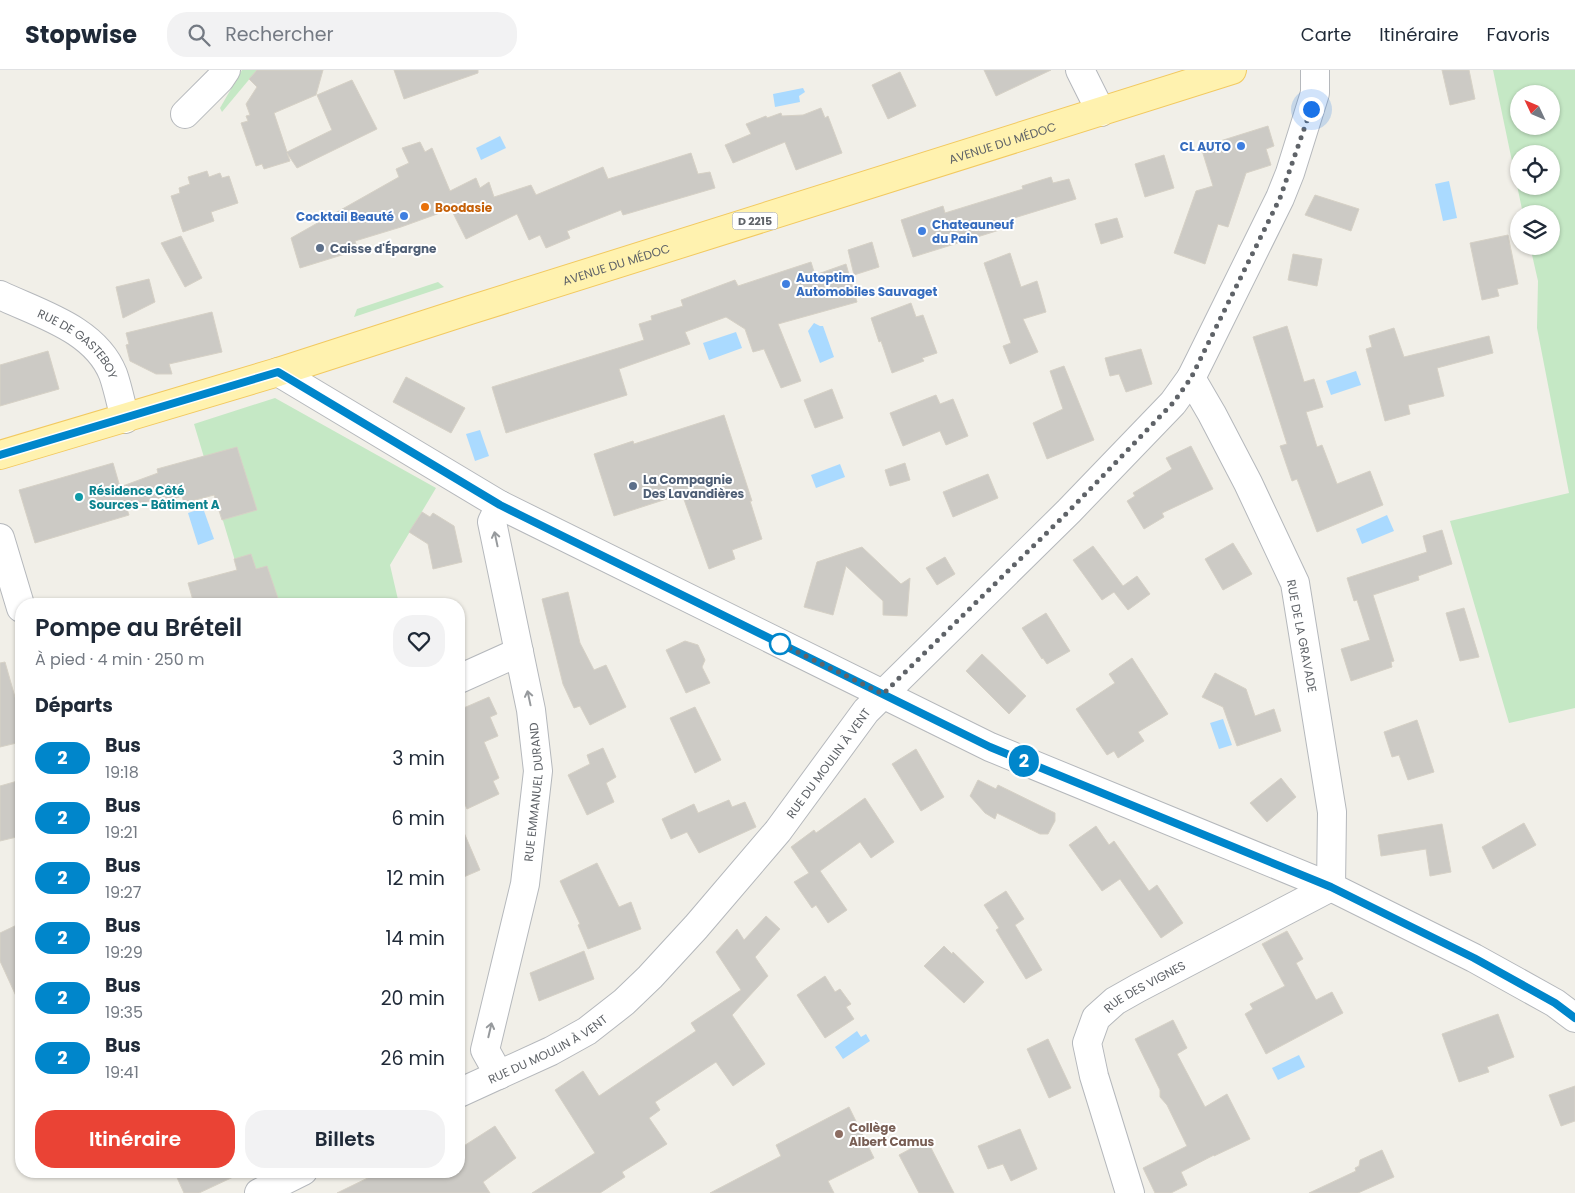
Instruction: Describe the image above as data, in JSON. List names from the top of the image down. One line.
{"streets":{"main road":["AVENUE DU MÉDOC","D 2215"],"street":["RUE DE GASTEBOY","RUE DE LA GRAVADE","RUE DU MOULIN À VENT","RUE EMMANUEL DURAND","RUE DES VIGNES"]},"crossings":[["AVENUE DU MÉDOC","RUE DE GASTEBOY"],["RUE DE LA GRAVADE","RUE DU MOULIN À VENT"],["RUE DE LA GRAVADE","RUE DES VIGNES"],["RUE DU MOULIN À VENT","RUE EMMANUEL DURAND"]],"one_way":["RUE EMMANUEL DURAND"],"places":["CL AUTO","Boodasie","Cocktail Beauté","Chateauneuf du Pain","Caisse d'Épargne","Autoptim Automobiles Sauvaget","La Compagnie Des Lavandières","Résidence Côté Sources - Bâtiment A","Collège Albert Camus"],"lines":["bus line 2"],"north":"top left","page":{"header":"Stopwise","search":"Rechercher","nav":["Carte","Itinéraire","Favoris"],"on_map":"2","heading":[["Pompe au Bréteil","À pied · 4 min · 250 m"],"Départs"],"list":[{"mark":"2","name":"Bus","note":"19:18","value":"3 min"},{"mark":"2","name":"Bus","note":"19:21","value":"6 min"},{"mark":"2","name":"Bus","note":"19:27","value":"12 min"},{"mark":"2","name":"Bus","note":"19:29","value":"14 min"},{"mark":"2","name":"Bus","note":"19:35","value":"20 min"},{"mark":"2","name":"Bus","note":"19:41","value":"26 min"}],"buttons":["Itinéraire","Billets"]}}
